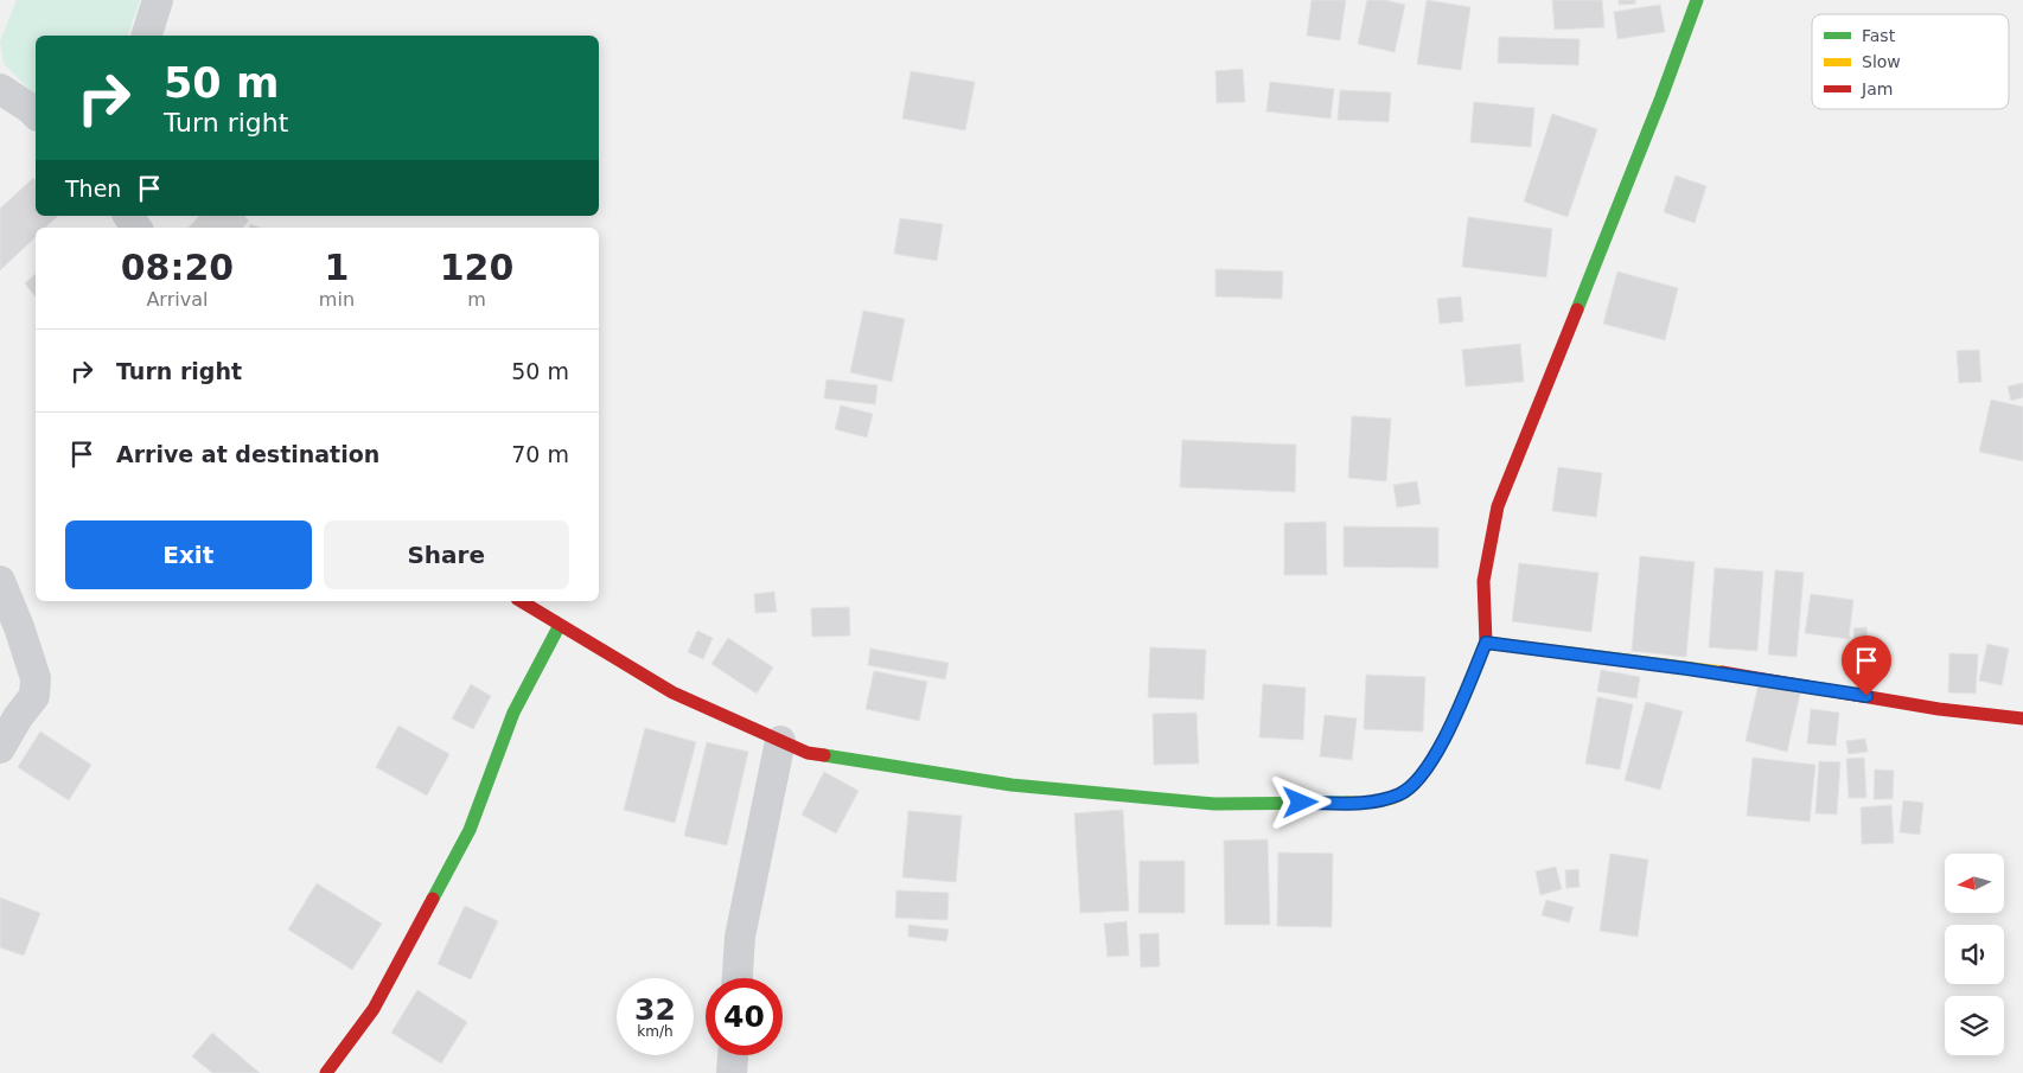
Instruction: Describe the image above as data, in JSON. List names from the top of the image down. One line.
{"legend":["Fast","Slow","Jam"],"north":"left","page":{"turn":["50 m","Turn right"],"then":"Then","eta":["08:20","Arrival","1","min","120","m"],"list":[{"name":"Turn right","value":"50 m"},{"name":"Arrive at destination","value":"70 m"}],"buttons":["Exit","Share"],"speed":"32 km/h","limit":"40"}}
